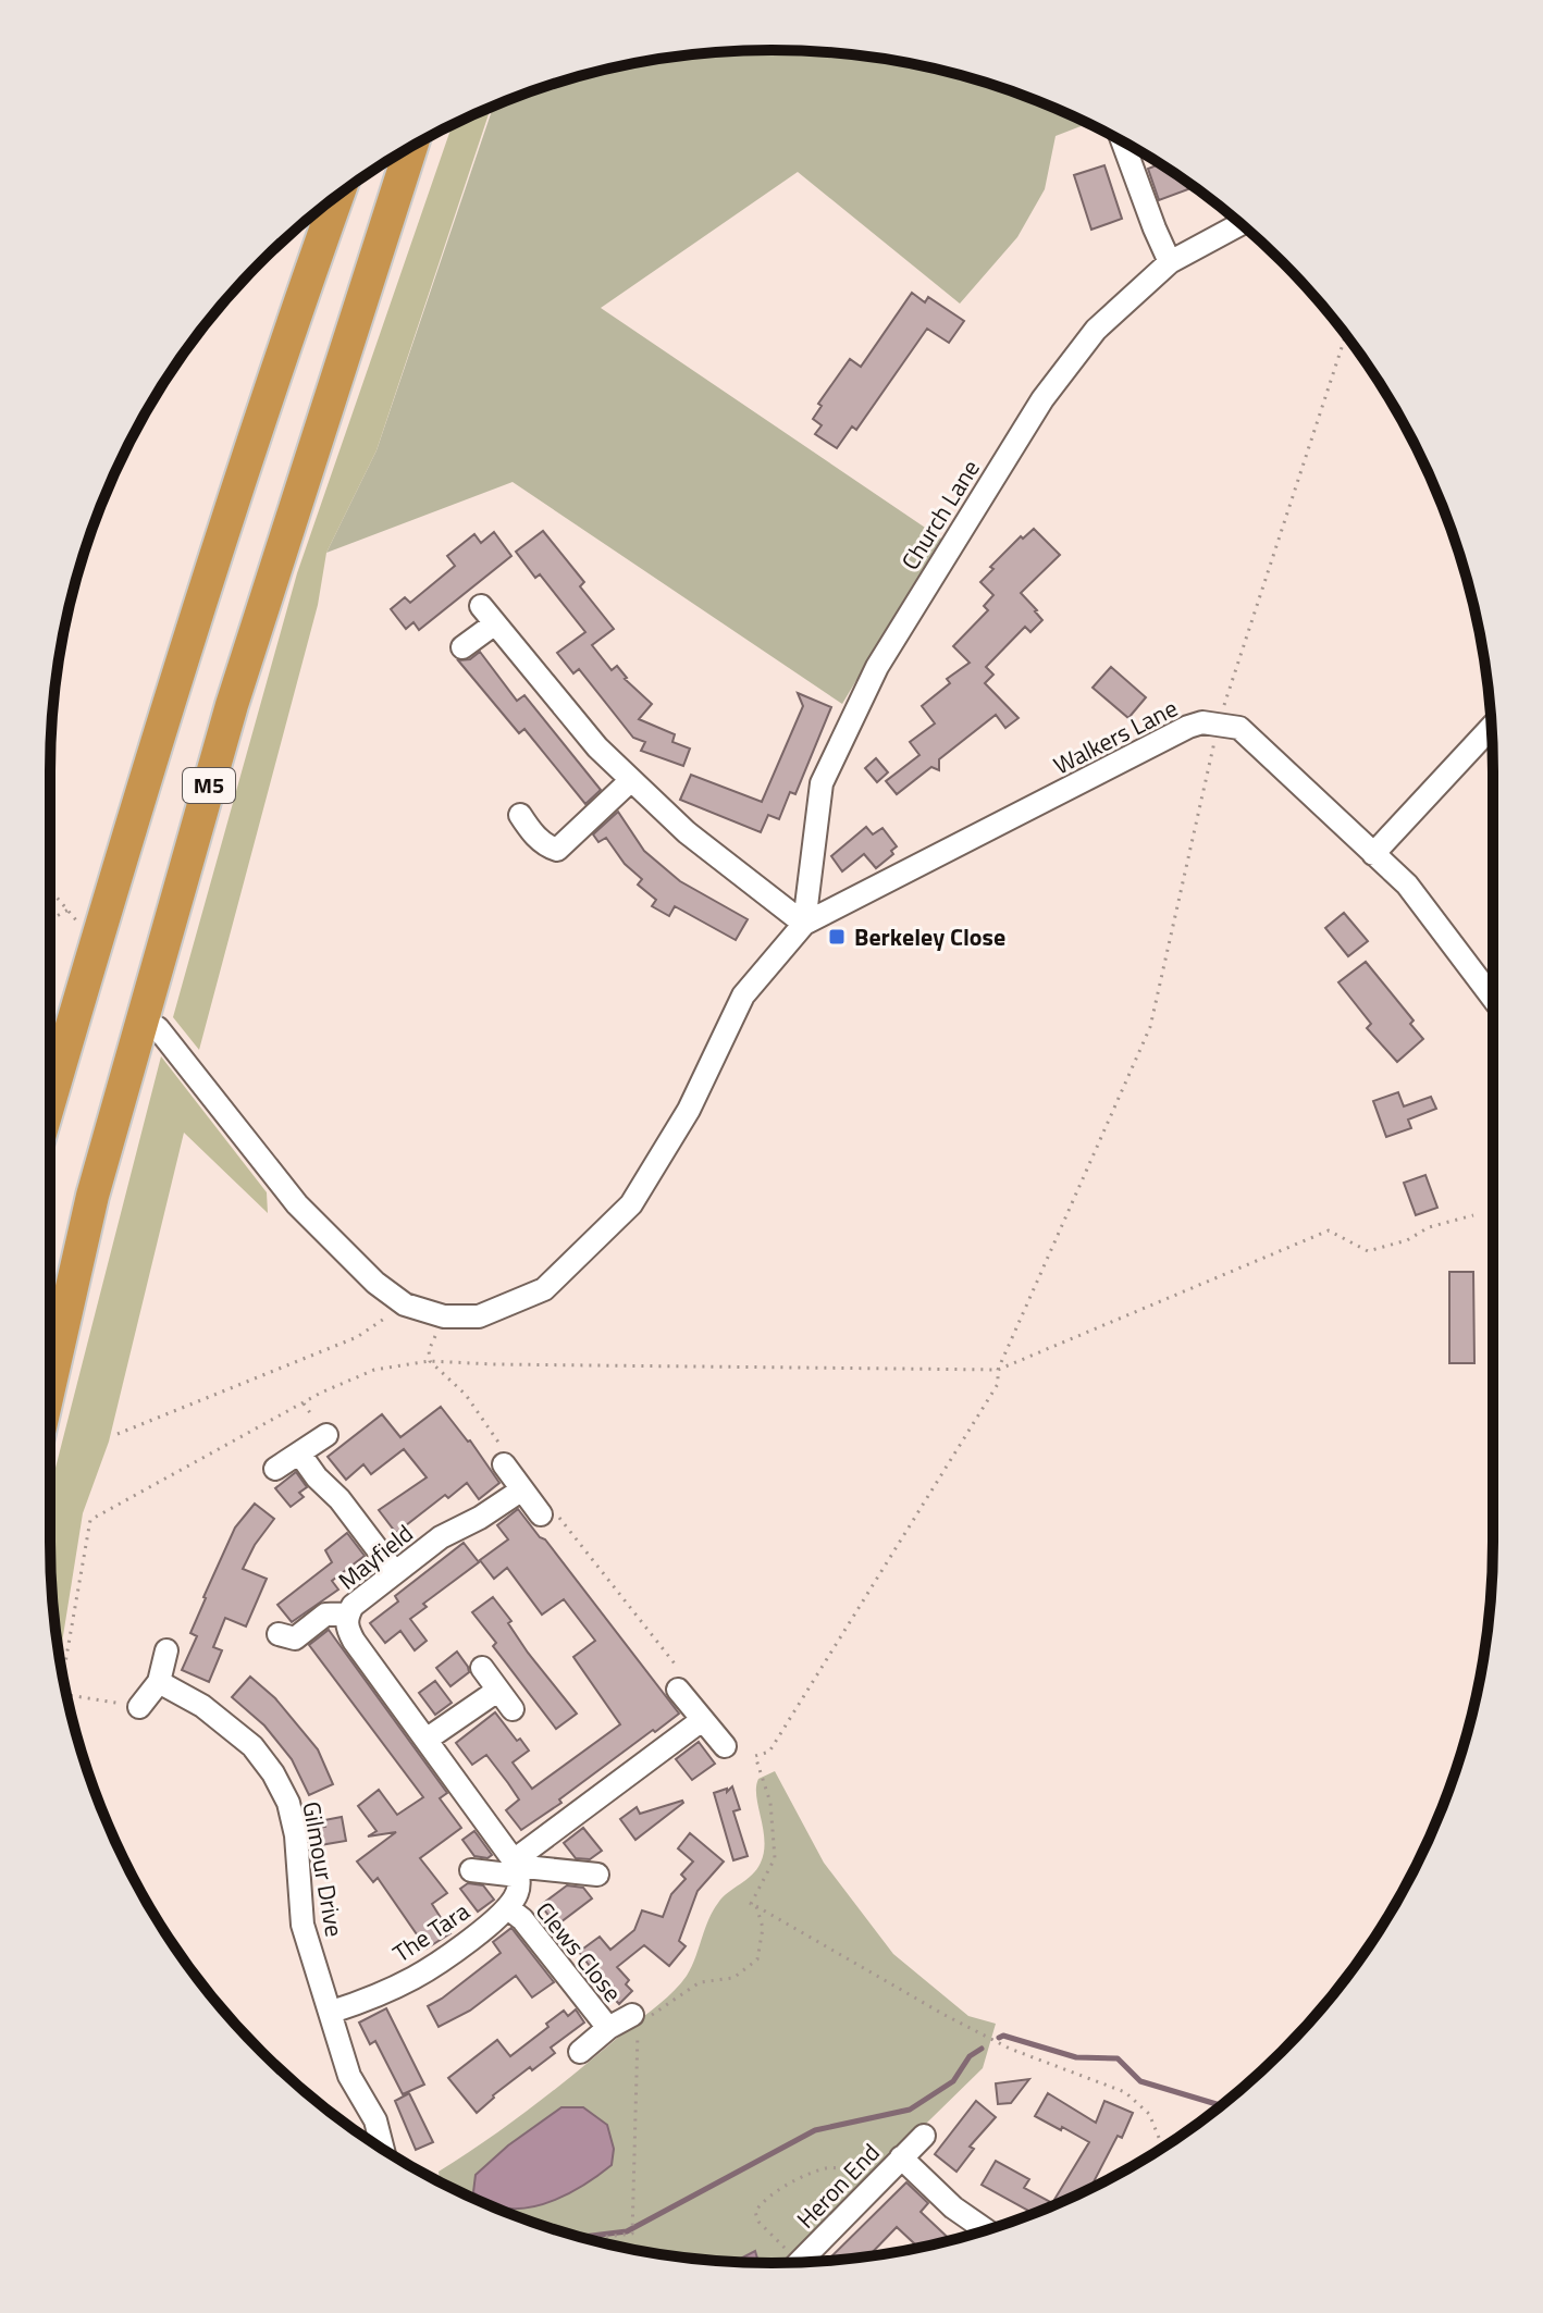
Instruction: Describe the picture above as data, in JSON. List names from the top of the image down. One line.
{"streets":{"highway":["M5"],"street":["Church Lane","Walkers Lane","Mayfield","Gilmour Drive","The Tara","Clews Close","Heron End"]},"crossings":[["Church Lane","Walkers Lane"],["Gilmour Drive","The Tara"],["The Tara","Clews Close"]],"places":{"transit":["Berkeley Close"]}}
